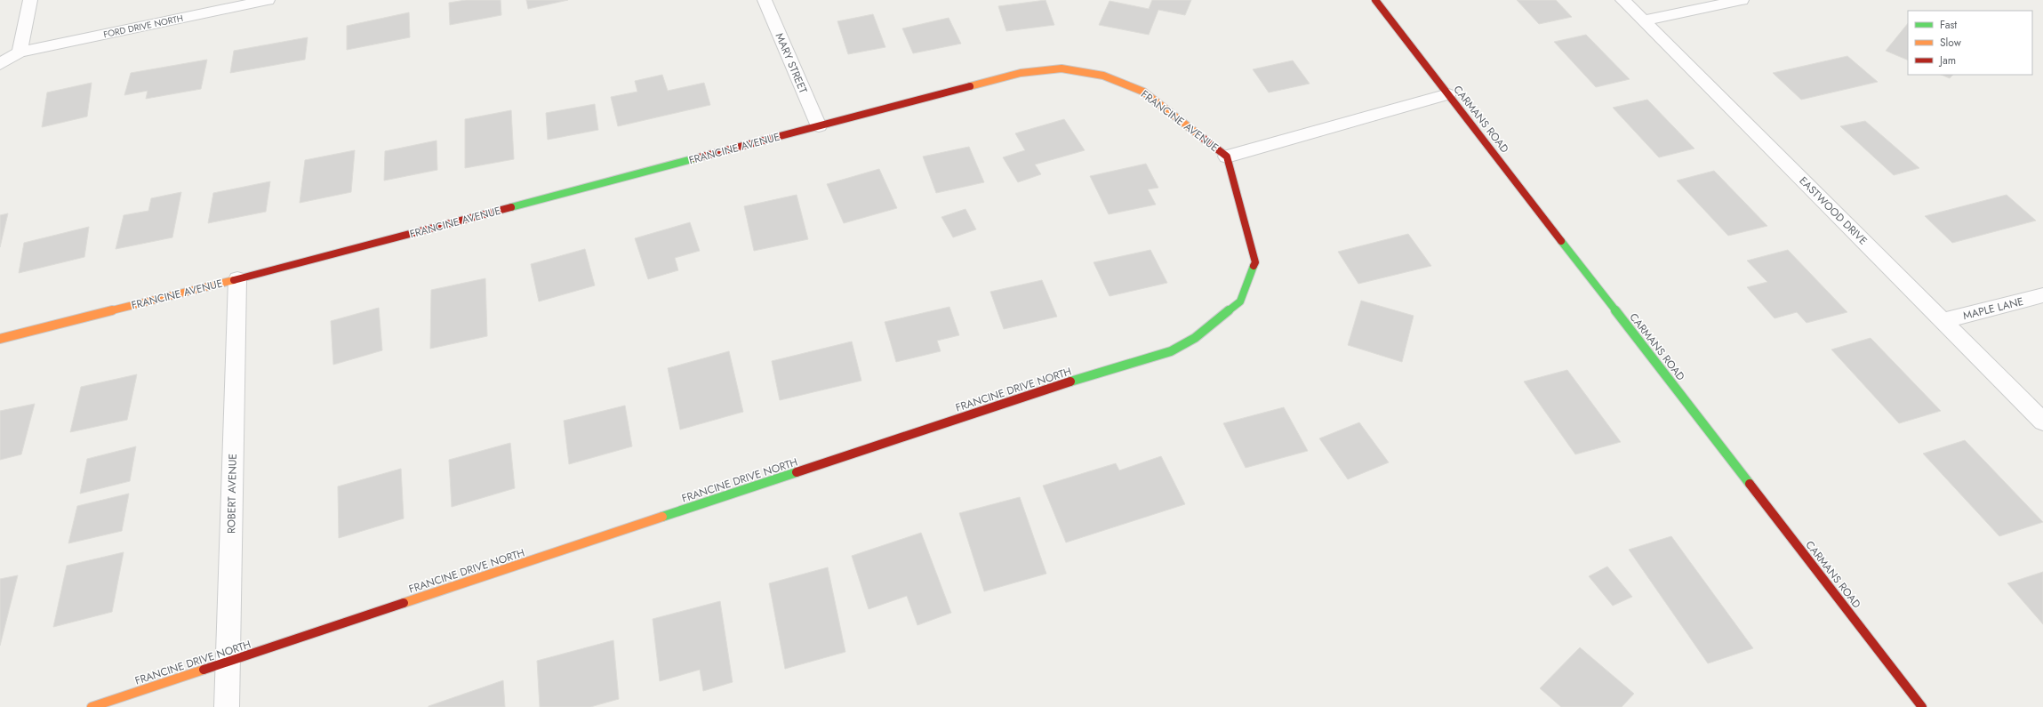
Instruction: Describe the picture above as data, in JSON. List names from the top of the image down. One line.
{"streets":{"street":["FORD DRIVE NORTH","MARY STREET","CARMANS ROAD","FRANCINE AVENUE","EASTWOOD DRIVE","MAPLE LANE","FRANCINE DRIVE NORTH","ROBERT AVENUE"]},"crossings":[["MARY STREET","FRANCINE AVENUE"],["CARMANS ROAD","FRANCINE AVENUE"],["FRANCINE AVENUE","FRANCINE DRIVE NORTH"],["FRANCINE AVENUE","ROBERT AVENUE"],["EASTWOOD DRIVE","MAPLE LANE"],["FRANCINE DRIVE NORTH","ROBERT AVENUE"]],"legend":["Fast","Slow","Jam"]}
